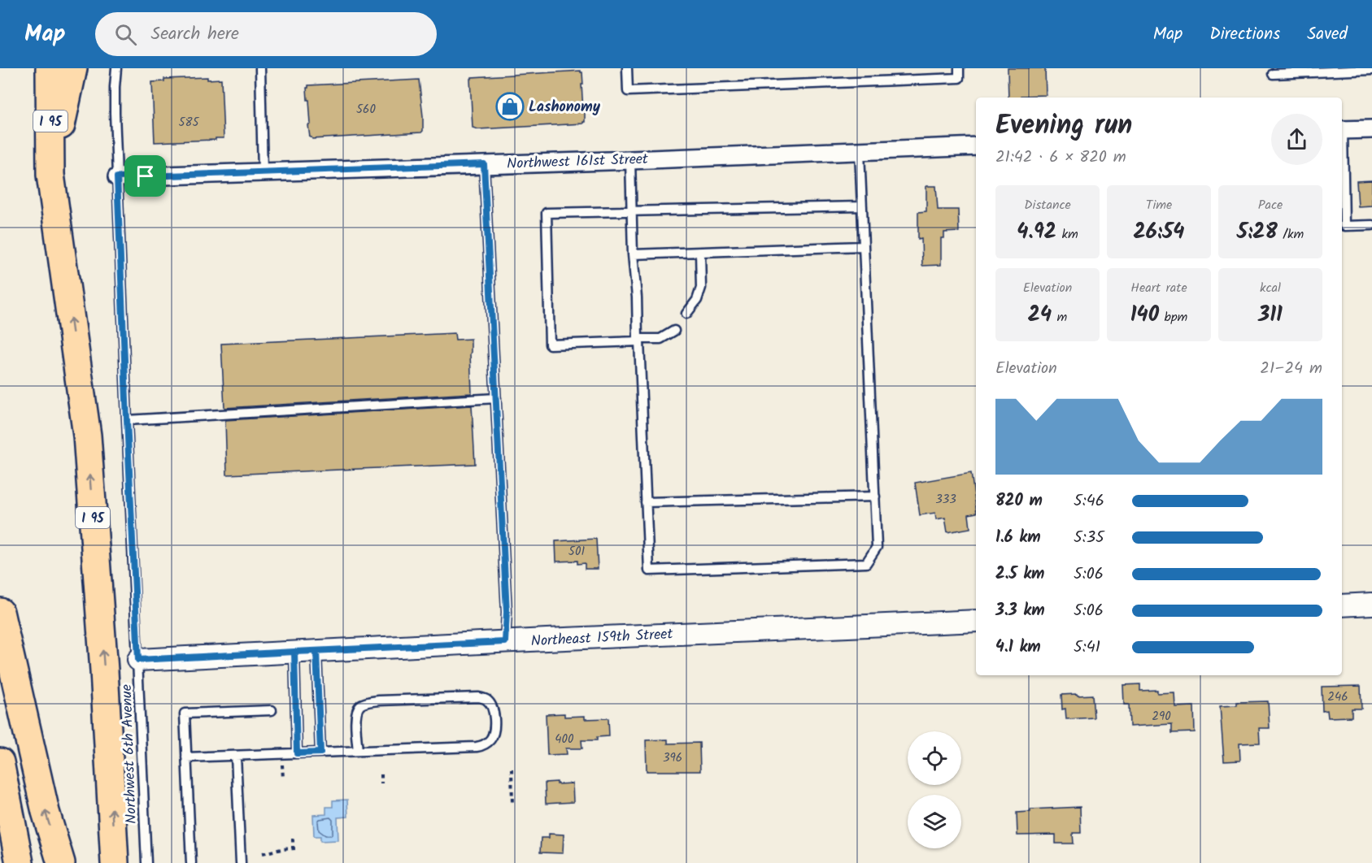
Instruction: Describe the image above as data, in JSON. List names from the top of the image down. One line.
{"streets":{"highway":["I 95"],"street":["Northwest 161st Street","Northeast 159th Street"],"lane":["Northwest 6th Avenue"]},"crossings":[["Northwest 161st Street","Northwest 6th Avenue"],["Northeast 159th Street","Northwest 6th Avenue"]],"places":{"shop":["Lashonomy"]},"house_numbers":["560","585","333","501","246","290","400","396"],"page":{"header":"Map","search":"Search here","nav":["Map","Directions","Saved"],"heading":["Evening run","21:42 · 6 × 820 m"],"stats":[["Distance","4.92 km"],["Time","26:54"],["Pace","5:28 /km"],["Elevation","24 m"],["Heart rate","140 bpm"],["kcal","311"]],"chart":["Elevation","21–24 m"],"list":[{"name":"820 m","note":"5:46"},{"name":"1.6 km","note":"5:35"},{"name":"2.5 km","note":"5:06"},{"name":"3.3 km","note":"5:06"},{"name":"4.1 km","note":"5:41"}]}}
